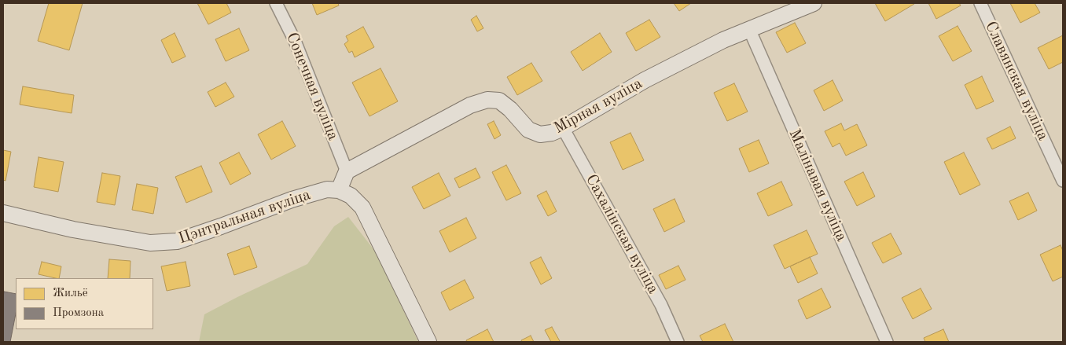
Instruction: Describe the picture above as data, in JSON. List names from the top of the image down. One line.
{"streets":{"street":["Славянская вуліца","Сонечная вуліца","Мірная вуліца","Малінавая вуліца","Цэнтральная вуліца","Сахалінская вуліца"]},"crossings":[["Сонечная вуліца","Мірная вуліца"],["Мірная вуліца","Малінавая вуліца"],["Мірная вуліца","Сахалінская вуліца"]],"legend":["Жильё","Промзона"]}
